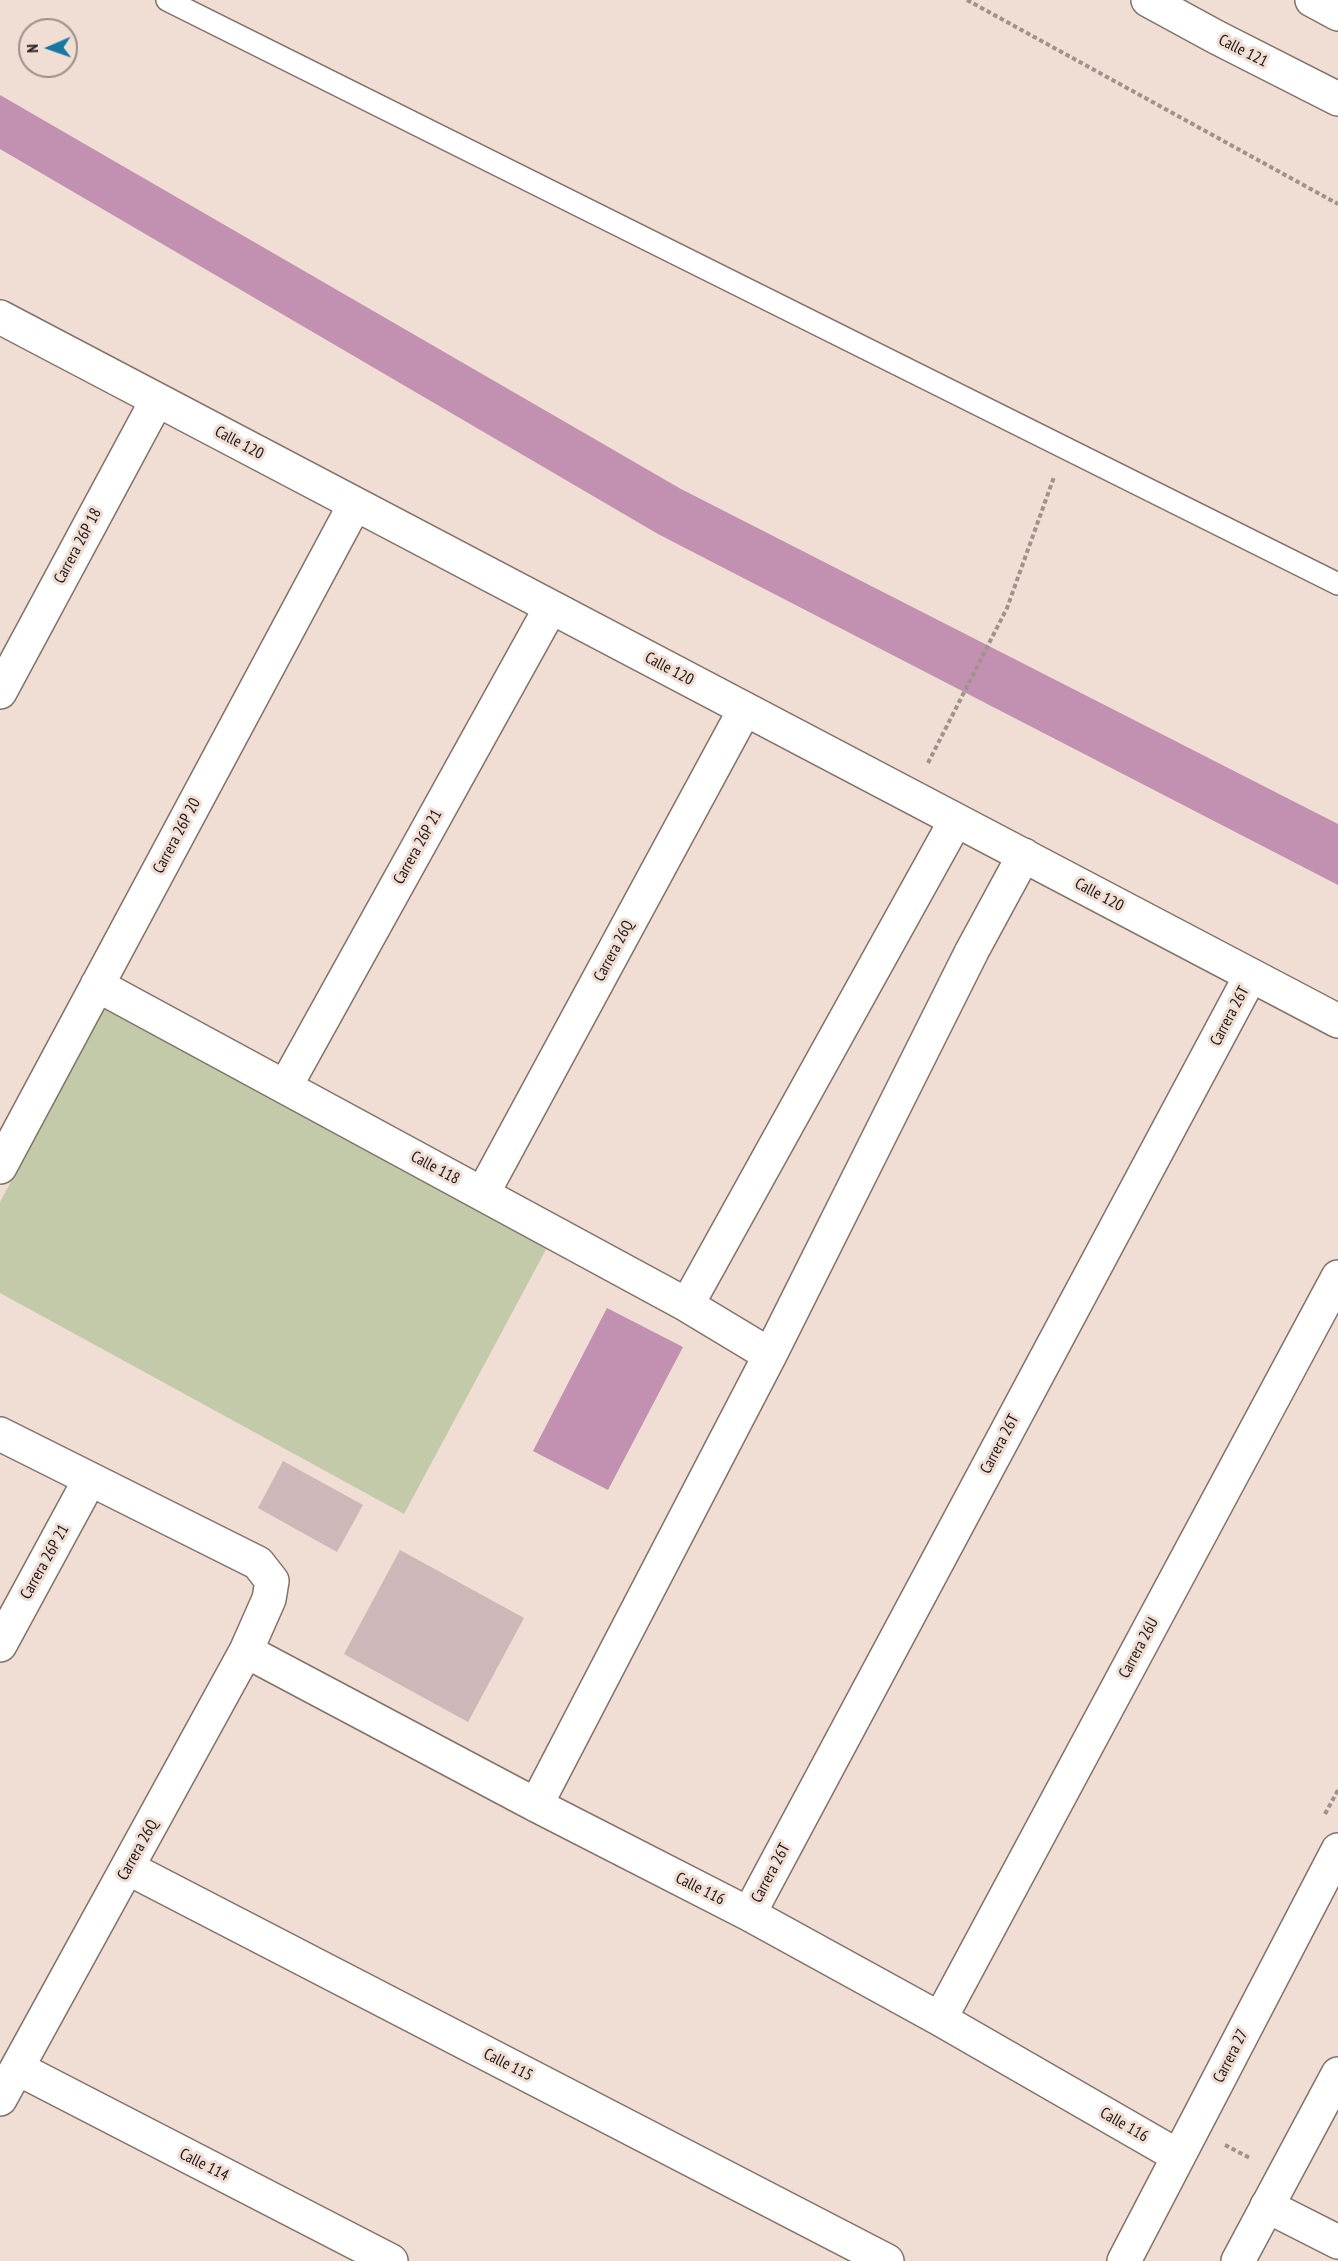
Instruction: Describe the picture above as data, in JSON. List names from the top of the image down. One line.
{"streets":{"street":["Calle 121","Calle 120","Carrera 26P 18","Carrera 26P 20","Carrera 26P 21","Carrera 26Q","Carrera 26T","Calle 118","Carrera 26U","Calle 116","Carrera 27","Calle 115","Calle 114"]},"crossings":[["Calle 120","Carrera 26P 18"],["Calle 120","Carrera 26P 20"],["Calle 120","Carrera 26P 21"],["Calle 120","Carrera 26Q"],["Calle 120","Carrera 26T"],["Carrera 26P 20","Calle 118"],["Carrera 26P 21","Carrera 26Q"],["Carrera 26P 21","Calle 118"],["Carrera 26Q","Calle 118"],["Carrera 26Q","Calle 116"],["Carrera 26Q","Calle 115"],["Carrera 26Q","Calle 114"],["Carrera 26T","Calle 116"],["Carrera 26U","Calle 116"],["Calle 116","Carrera 27"]],"north":"left"}
